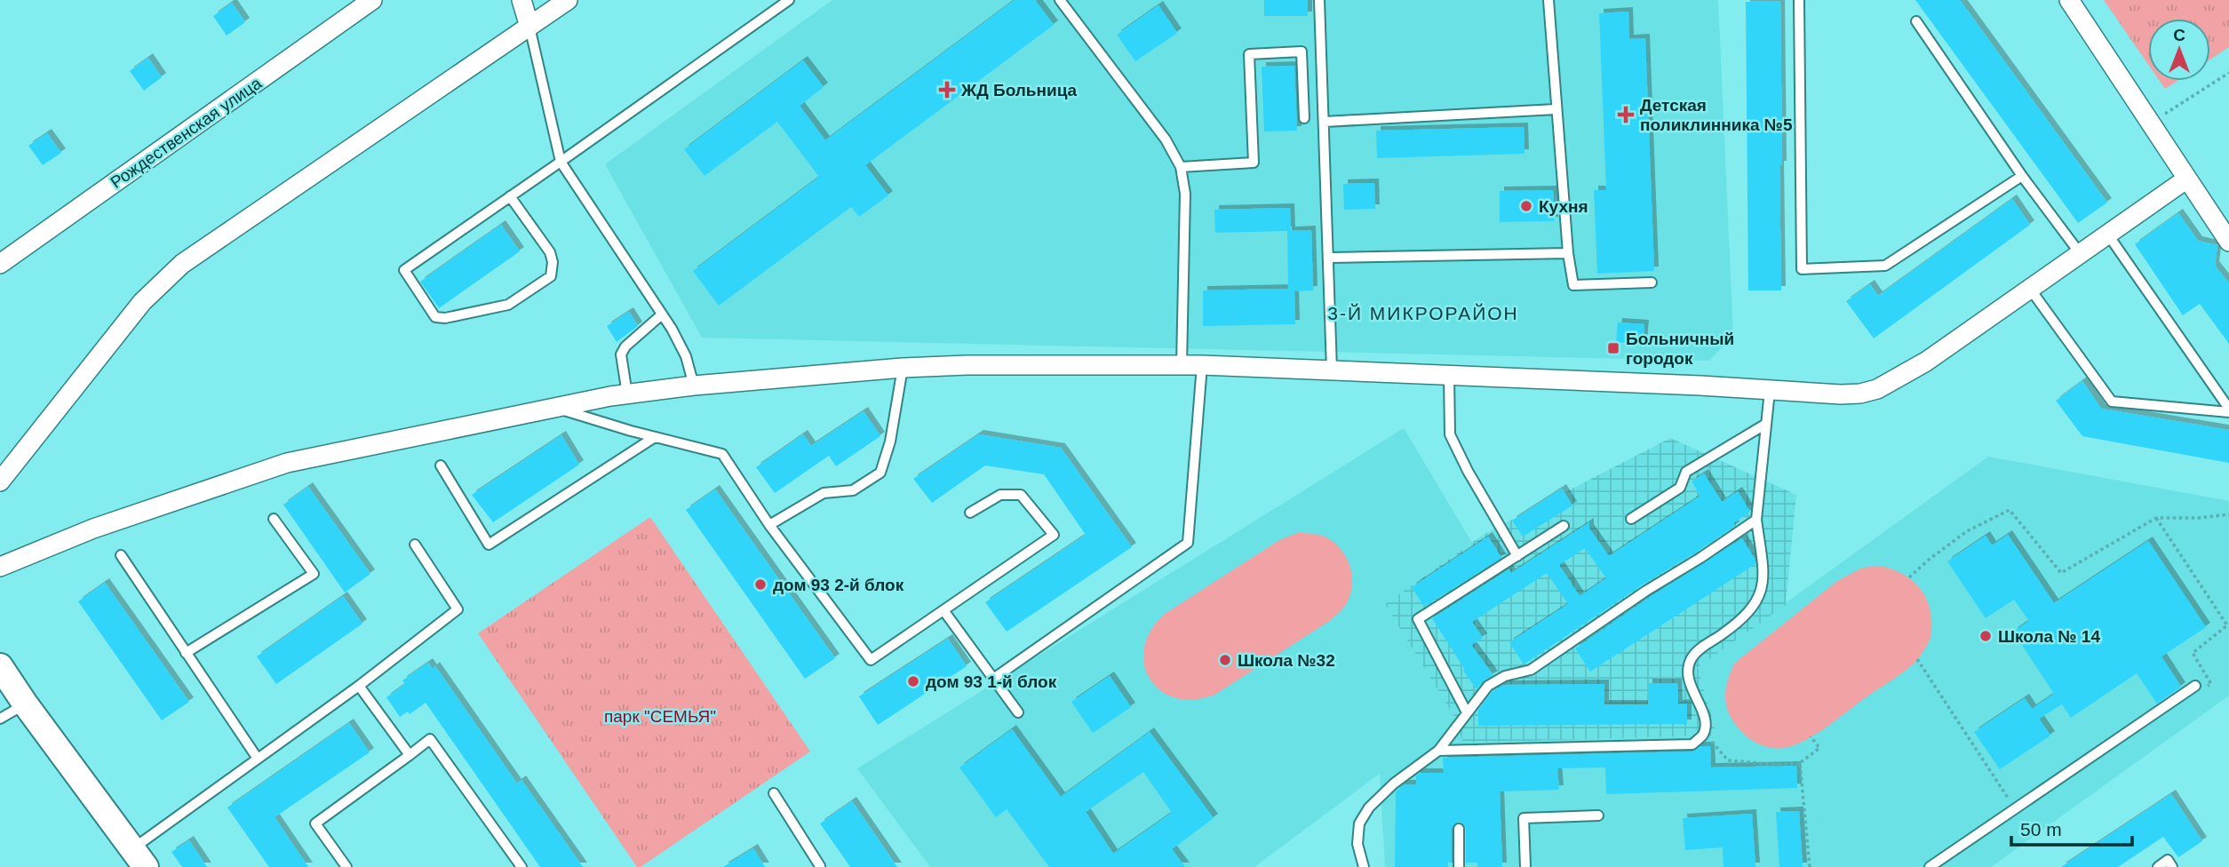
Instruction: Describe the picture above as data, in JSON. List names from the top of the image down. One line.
{"streets":{"street":["Рождественская улица"]},"districts":["3-Й МИКРОРАЙОН"],"parks":["парк \"СЕМЬЯ\""],"places":{"health":["ЖД Больница","Детская поликлинника №5"],"other":["Кухня","дом 93 2-й блок","Школа № 14","Школа №32","дом 93 1-й блок"],"transit":["Больничный городок"]},"scale_bar":"50 m","north":"top"}
